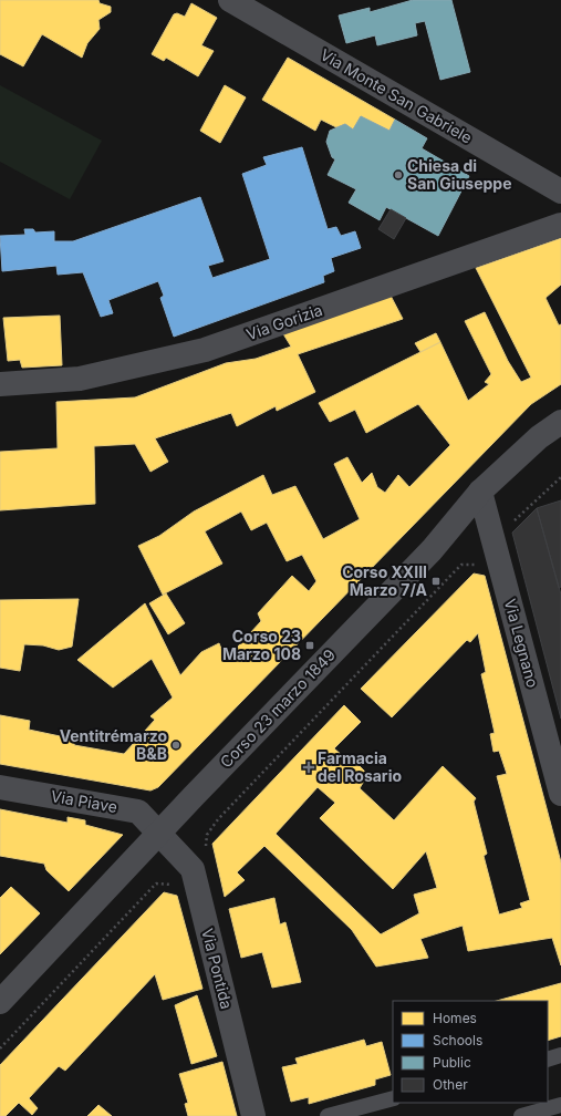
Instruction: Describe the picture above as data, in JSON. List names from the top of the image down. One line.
{"streets":{"street":["Via Monte San Gabriele","Via Gorizia","Via Legnano","Corso 23 marzo 1849","Via Piave","Via Pontida"]},"crossings":[["Via Legnano","Corso 23 marzo 1849"],["Corso 23 marzo 1849","Via Piave"],["Corso 23 marzo 1849","Via Pontida"],["Via Piave","Via Pontida"]],"places":{"other":["Chiesa di San Giuseppe","Ventitrémarzo B&B"],"transit":["Corso XXIII Marzo 7/A","Corso 23 Marzo 108"],"health":["Farmacia del Rosario"]},"legend":["Homes","Schools","Public","Other"]}
